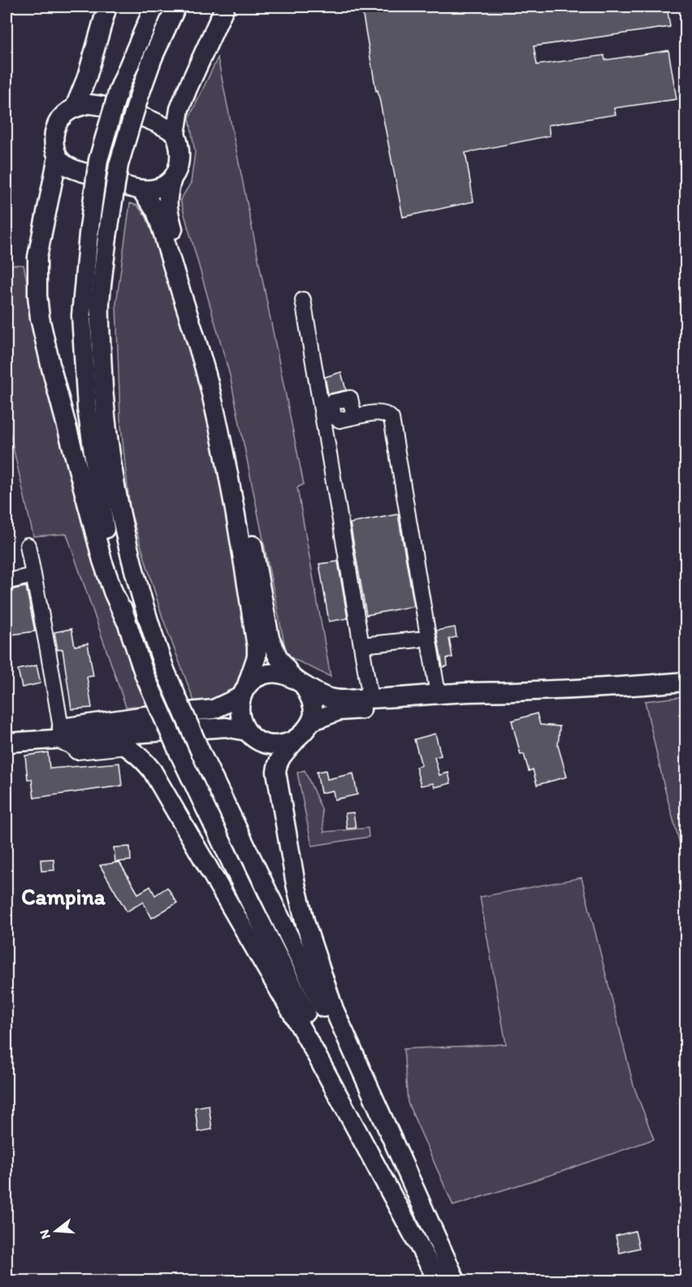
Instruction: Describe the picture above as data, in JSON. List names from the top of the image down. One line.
{"districts":["Campina"],"north":"left"}
